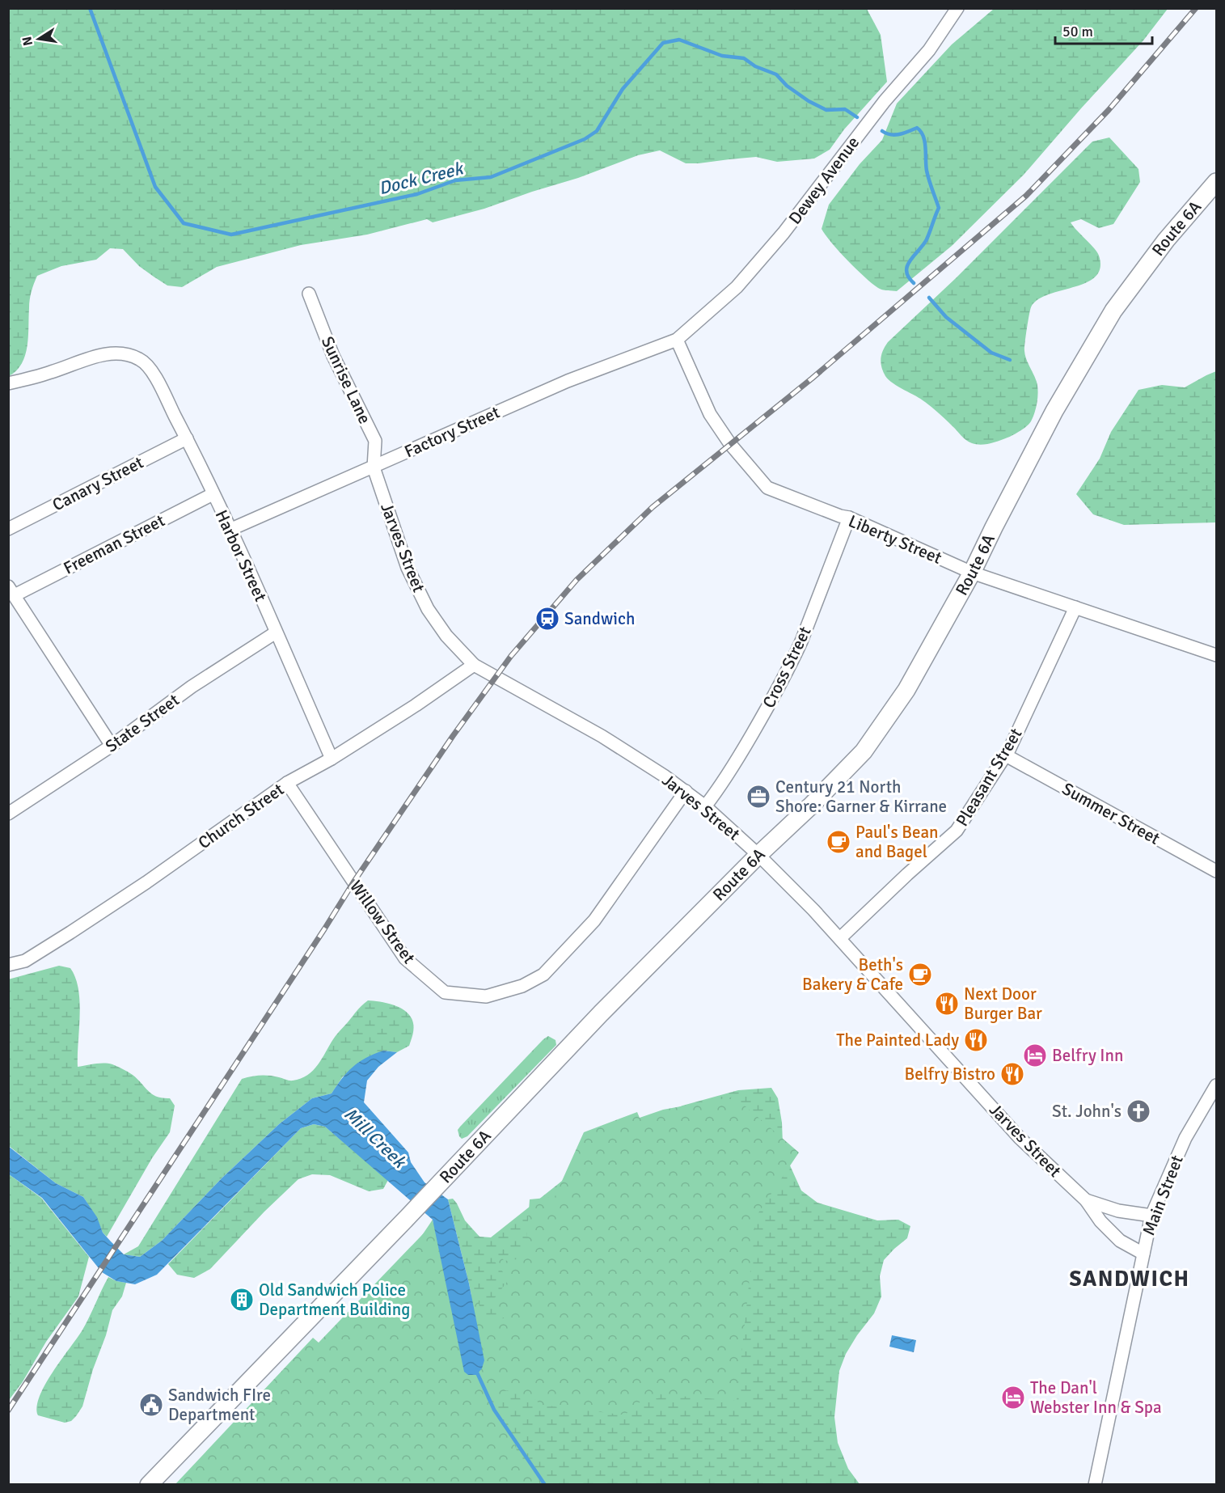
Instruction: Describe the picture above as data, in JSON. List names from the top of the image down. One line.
{"streets":{"main road":["Route 6A"],"street":["Dewey Avenue","Sunrise Lane","Factory Street","Canary Street","Liberty Street","Freeman Street","Jarves Street","Harbor Street","Cross Street","State Street","Pleasant Street","Summer Street","Church Street","Willow Street","Main Street"]},"crossings":[["Dewey Avenue","Factory Street"],["Dewey Avenue","Liberty Street"],["Route 6A","Liberty Street"],["Route 6A","Jarves Street"],["Sunrise Lane","Factory Street"],["Sunrise Lane","Jarves Street"],["Factory Street","Liberty Street"],["Factory Street","Jarves Street"],["Factory Street","Harbor Street"],["Canary Street","Harbor Street"],["Liberty Street","Cross Street"],["Liberty Street","Pleasant Street"],["Freeman Street","Harbor Street"],["Jarves Street","Cross Street"],["Jarves Street","Pleasant Street"],["Jarves Street","Church Street"],["Jarves Street","Willow Street"],["Jarves Street","Main Street"],["Harbor Street","State Street"],["Harbor Street","Church Street"],["Pleasant Street","Summer Street"],["Church Street","Willow Street"]],"districts":["SANDWICH"],"water":["Dock Creek","Mill Creek"],"places":{"station":["Sandwich"],"office":["Century 21 North Shore: Garner & Kirrane"],"cafe":["Paul's Bean and Bagel","Beth's Bakery & Cafe"],"restaurant":["Next Door Burger Bar","The Painted Lady","Belfry Bistro"],"hotel":["Belfry Inn","The Dan'l Webster Inn & Spa"],"church":["St. John's"],"building":["Old Sandwich Police Department Building"],"public building":["Sandwich FIre Department"]},"scale_bar":"50 m","north":"left"}
